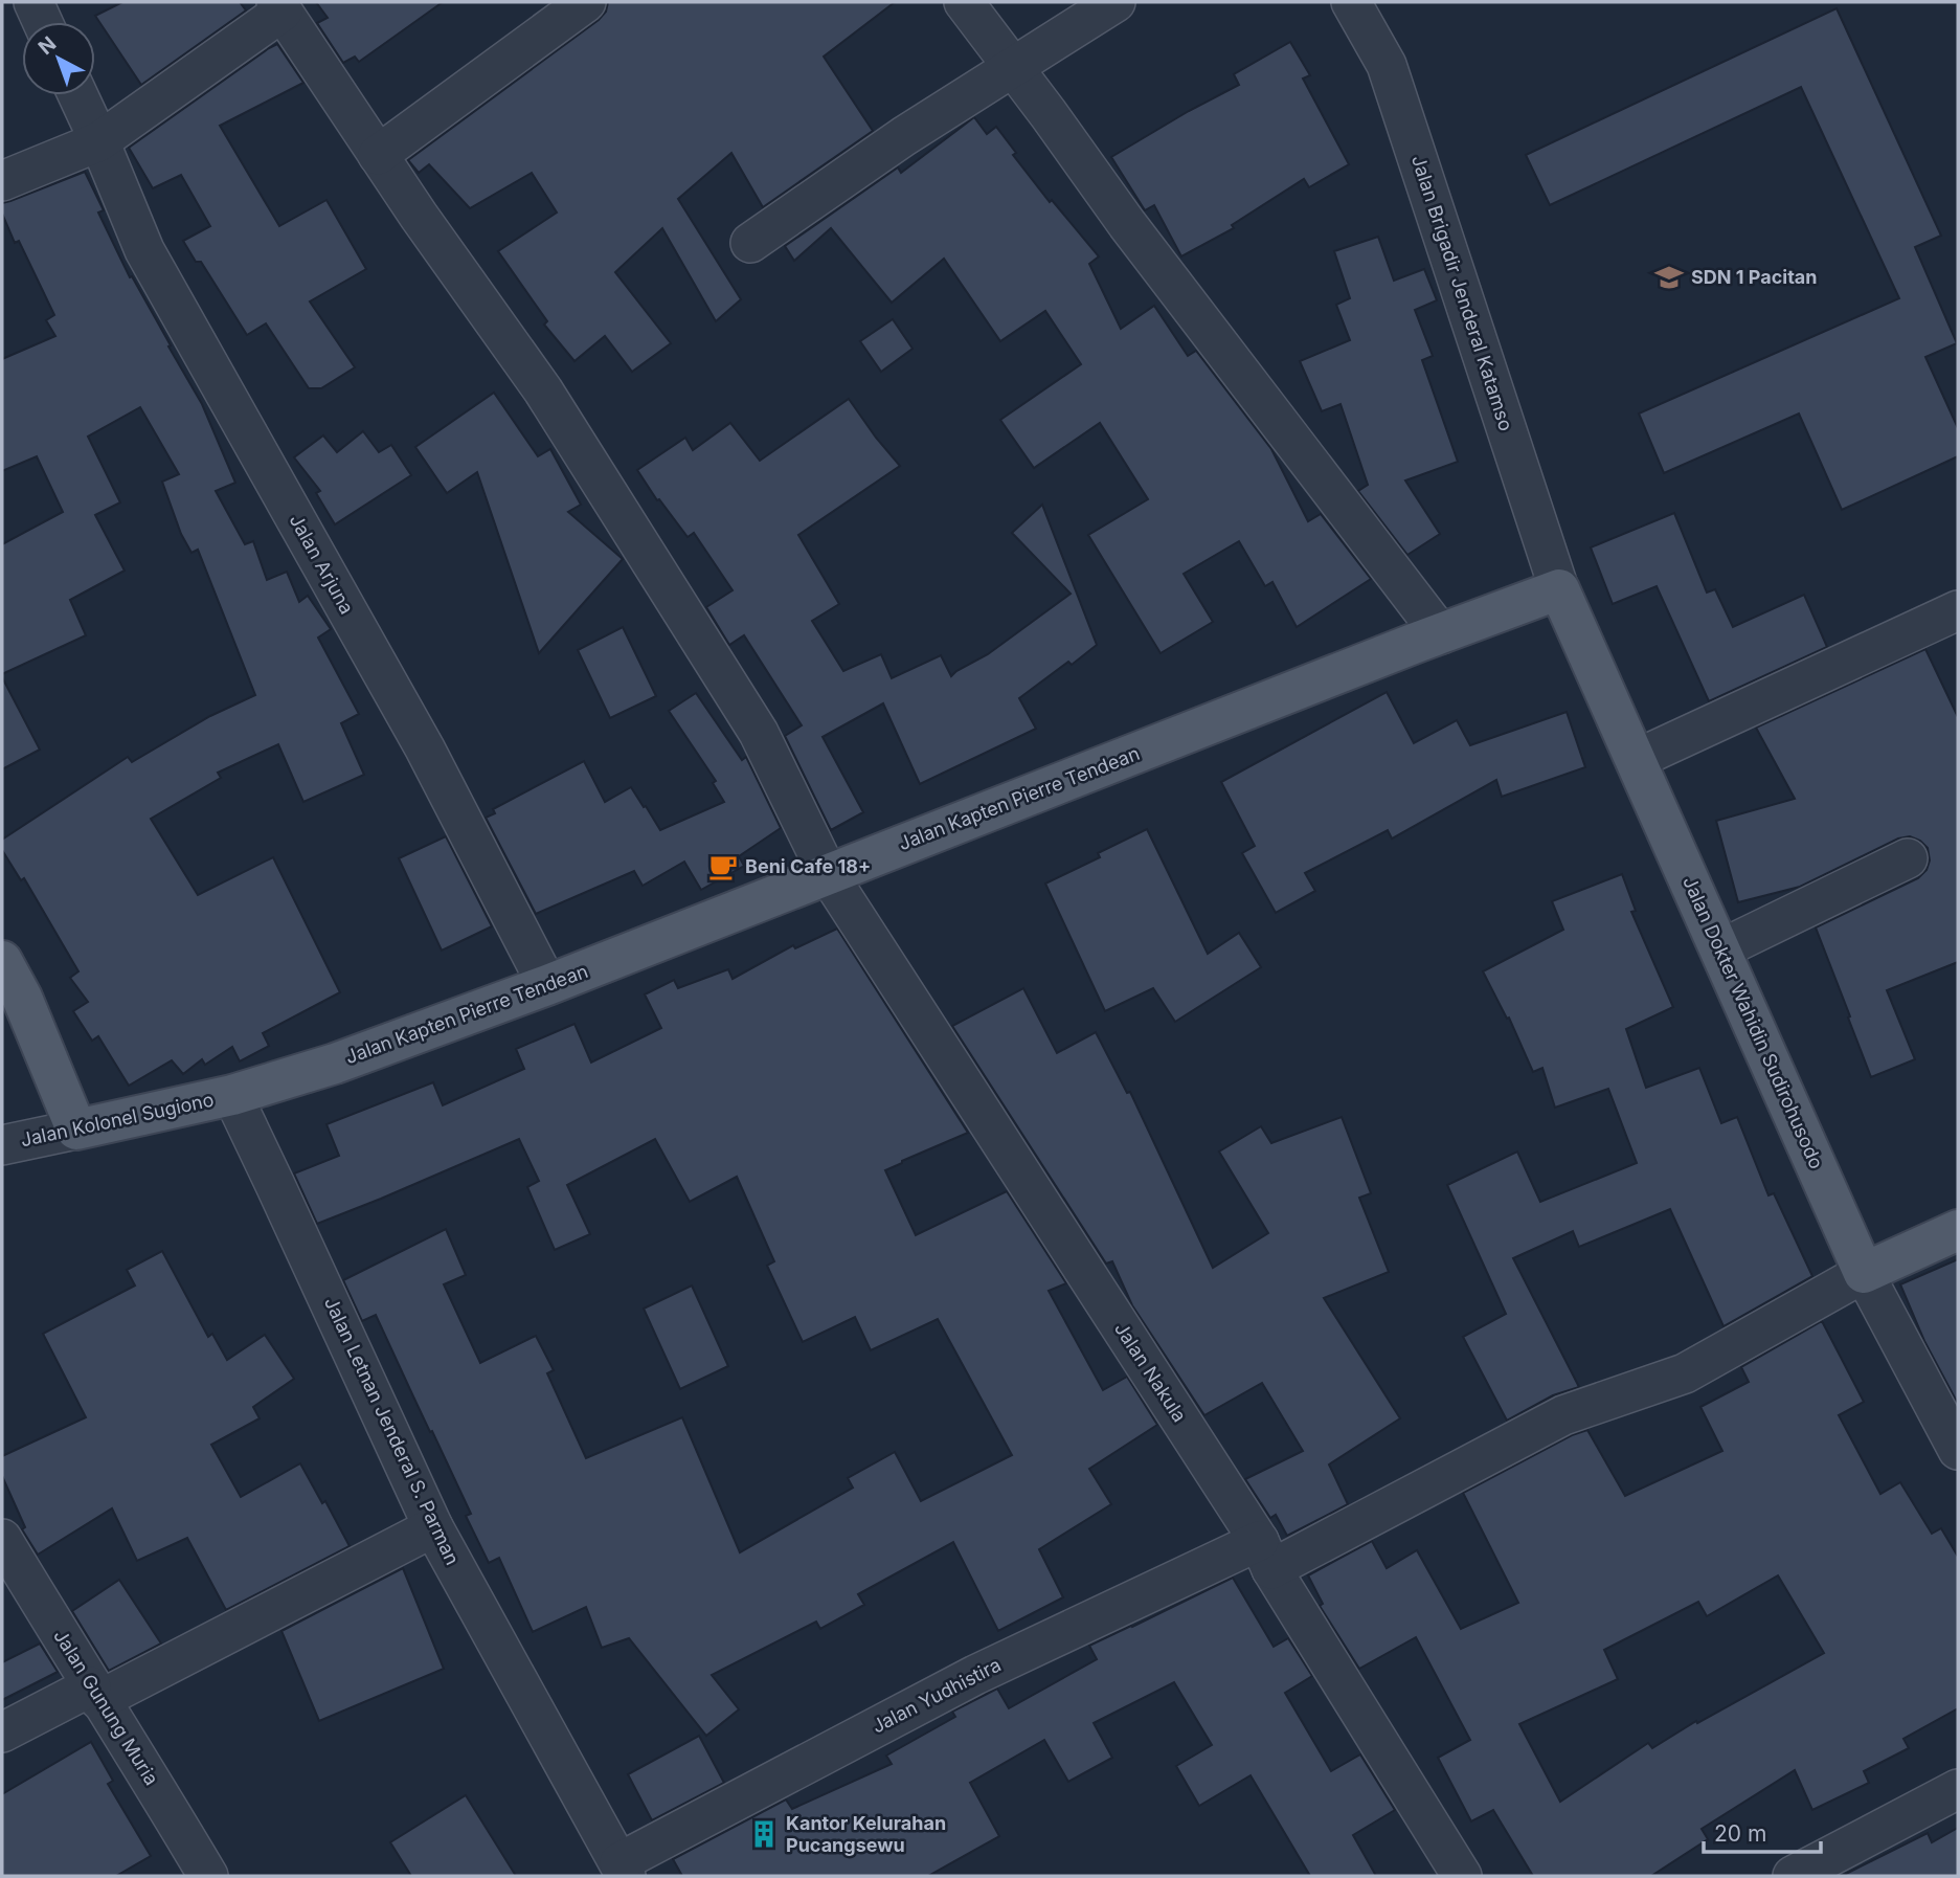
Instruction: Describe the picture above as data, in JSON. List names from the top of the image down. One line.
{"streets":{"main road":["Jalan Kapten Pierre Tendean","Jalan Dokter Wahidin Sudirohusodo","Jalan Kolonel Sugiono"],"street":["Jalan Brigadir Jenderal Katamso","Jalan Arjuna","Jalan Nakula","Jalan Letnan Jenderal S. Parman","Jalan Yudhistira","Jalan Gunung Muria"]},"crossings":[["Jalan Brigadir Jenderal Katamso","Jalan Kapten Pierre Tendean"],["Jalan Brigadir Jenderal Katamso","Jalan Dokter Wahidin Sudirohusodo"],["Jalan Arjuna","Jalan Kapten Pierre Tendean"],["Jalan Kapten Pierre Tendean","Jalan Dokter Wahidin Sudirohusodo"],["Jalan Kapten Pierre Tendean","Jalan Kolonel Sugiono"],["Jalan Kapten Pierre Tendean","Jalan Nakula"],["Jalan Kapten Pierre Tendean","Jalan Letnan Jenderal S. Parman"],["Jalan Dokter Wahidin Sudirohusodo","Jalan Yudhistira"],["Jalan Kolonel Sugiono","Jalan Letnan Jenderal S. Parman"],["Jalan Nakula","Jalan Yudhistira"],["Jalan Letnan Jenderal S. Parman","Jalan Yudhistira"]],"places":{"school or university":["SDN 1 Pacitan"],"cafe":["Beni Cafe 18+"],"building":["Kantor Kelurahan Pucangsewu"]},"scale_bar":"20 m","north":"top left"}
